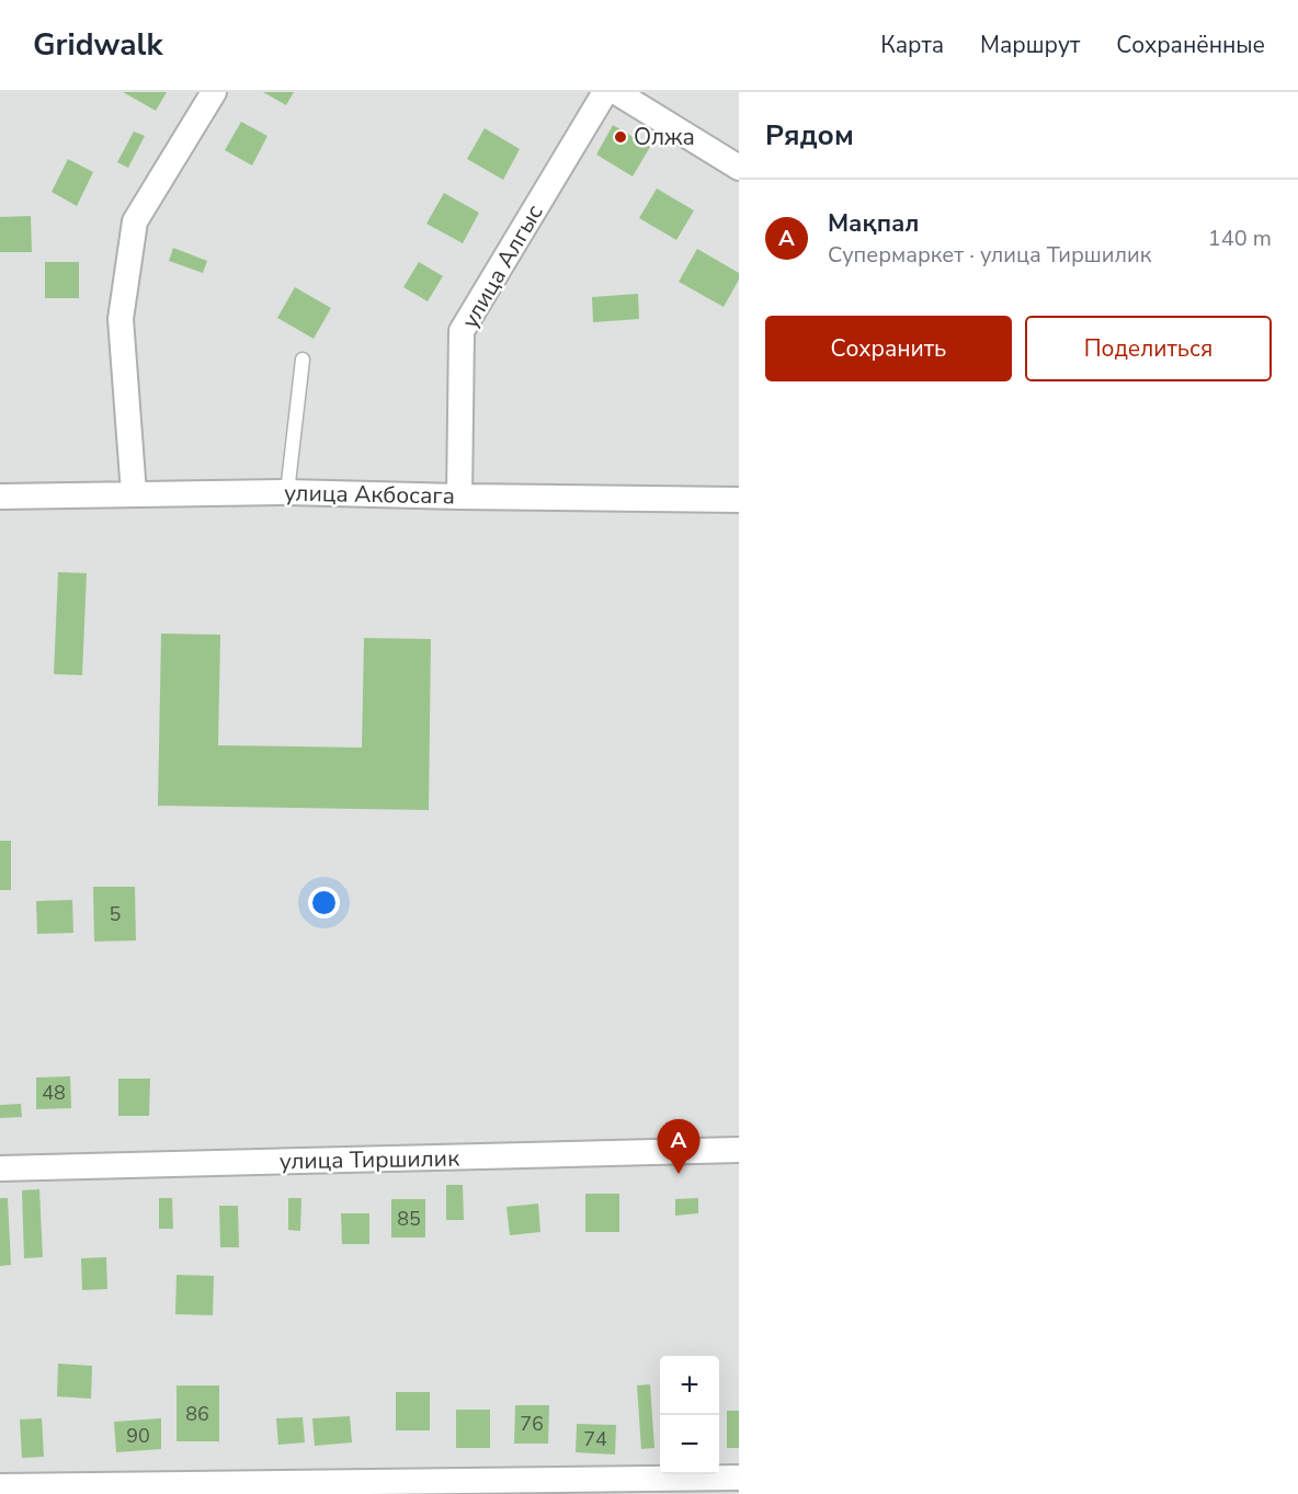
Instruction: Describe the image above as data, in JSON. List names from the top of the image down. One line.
{"streets":{"street":["улица Алгыс","улица Акбосага","улица Тиршилик"]},"crossings":[["улица Алгыс","улица Акбосага"]],"places":["Олжа"],"house_numbers":["5","48","85","86","76","90","74"],"page":{"header":"Gridwalk","nav":["Карта","Маршрут","Сохранённые"],"heading":"Рядом","list":[{"mark":"A","name":"Мақпал","note":"Супермаркет · улица Тиршилик","value":"140 m"}],"buttons":["Сохранить","Поделиться"],"pins":"A","map_buttons":["+","−"]}}
